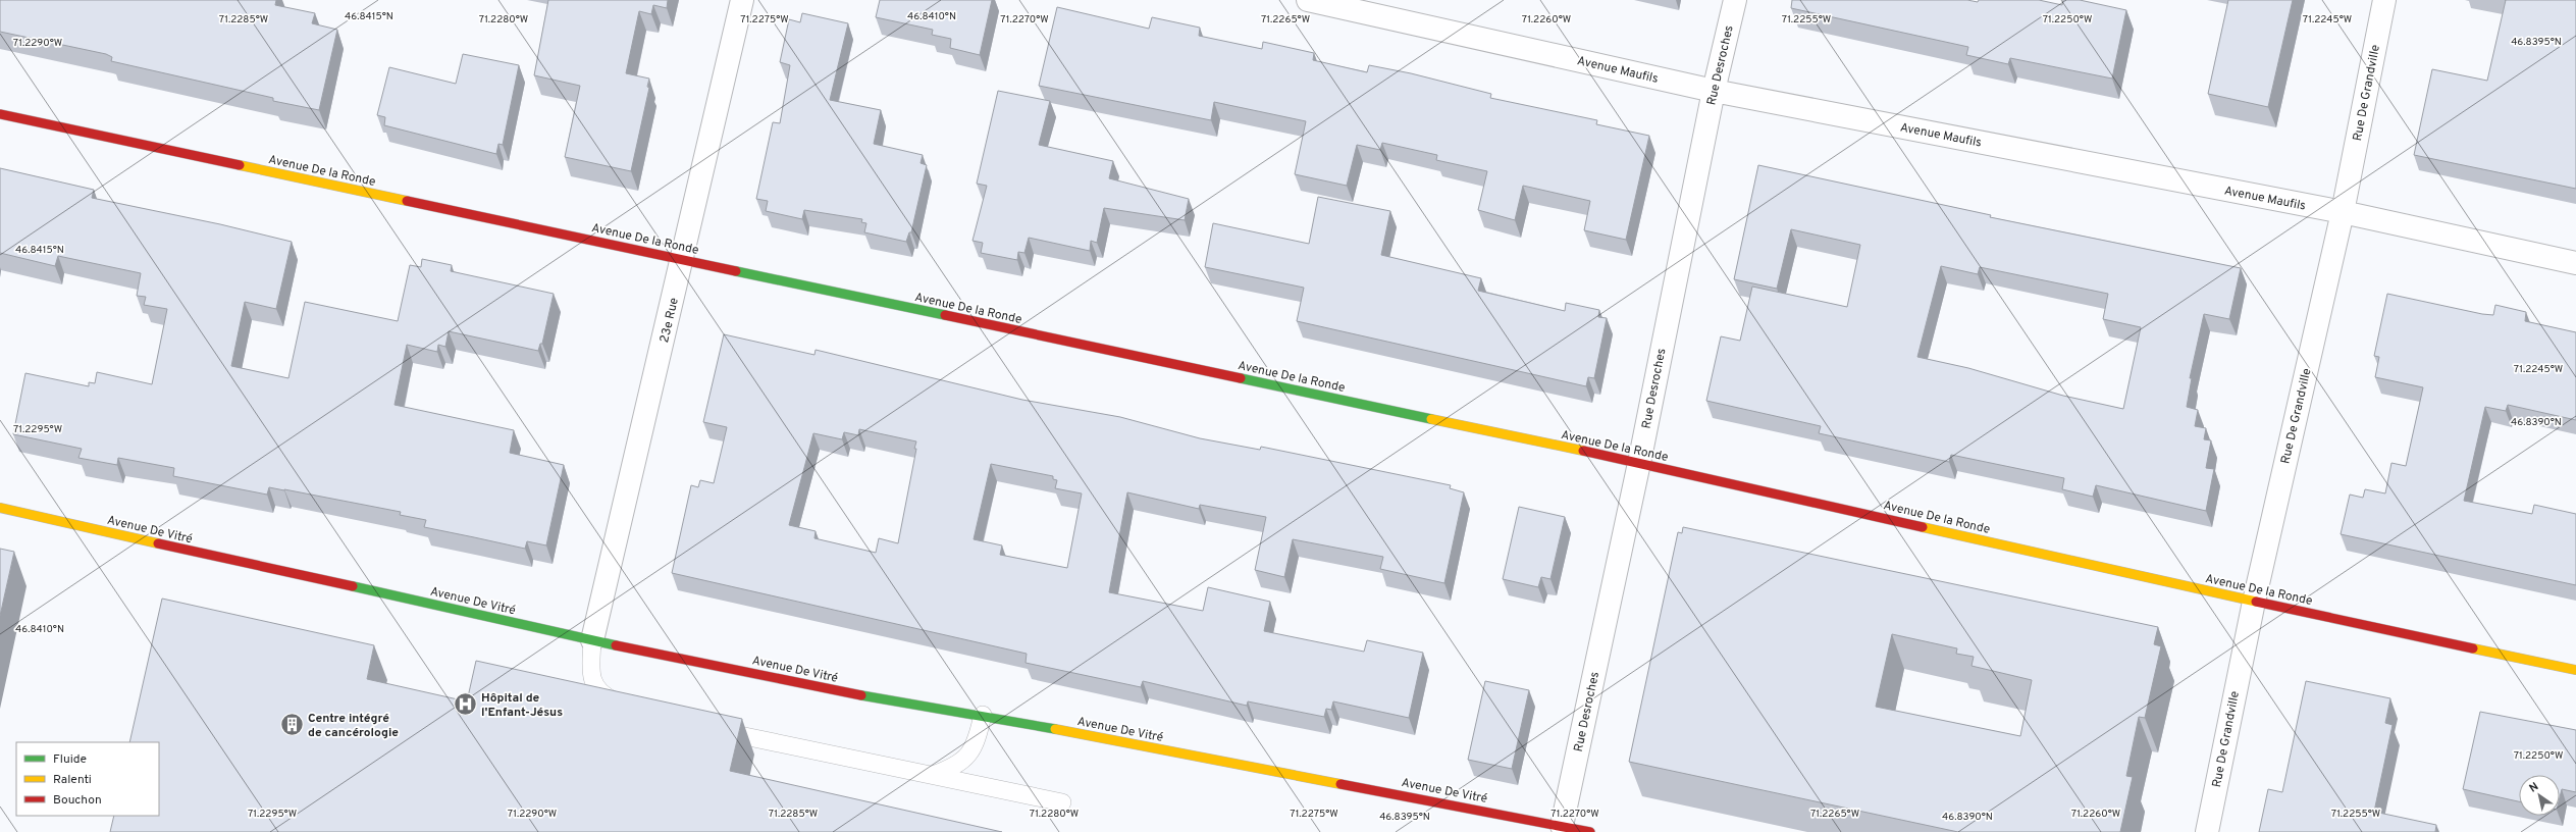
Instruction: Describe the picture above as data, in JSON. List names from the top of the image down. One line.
{"streets":{"street":["Rue Desroches","Avenue Maufils","Rue De Grandville","Avenue De la Ronde","23e Rue","Avenue De Vitré"]},"crossings":[["Rue Desroches","Avenue Maufils"],["Rue Desroches","Avenue De la Ronde"],["Rue Desroches","Avenue De Vitré"],["Avenue Maufils","Rue De Grandville"],["Rue De Grandville","Avenue De la Ronde"],["Avenue De la Ronde","23e Rue"],["23e Rue","Avenue De Vitré"]],"places":{"hospital":["Hôpital de l'Enfant-Jésus"],"building":["Centre intégré de cancérologie"]},"legend":["Fluide","Ralenti","Bouchon"],"north":"top left","coordinates":["46.8415°N","46.8410°N","71.2285°W","71.2280°W","71.2275°W","71.2270°W","71.2265°W","71.2260°W","71.2255°W","71.2250°W","71.2245°W","46.8395°N","71.2290°W","46.8390°N","71.2295°W"]}
